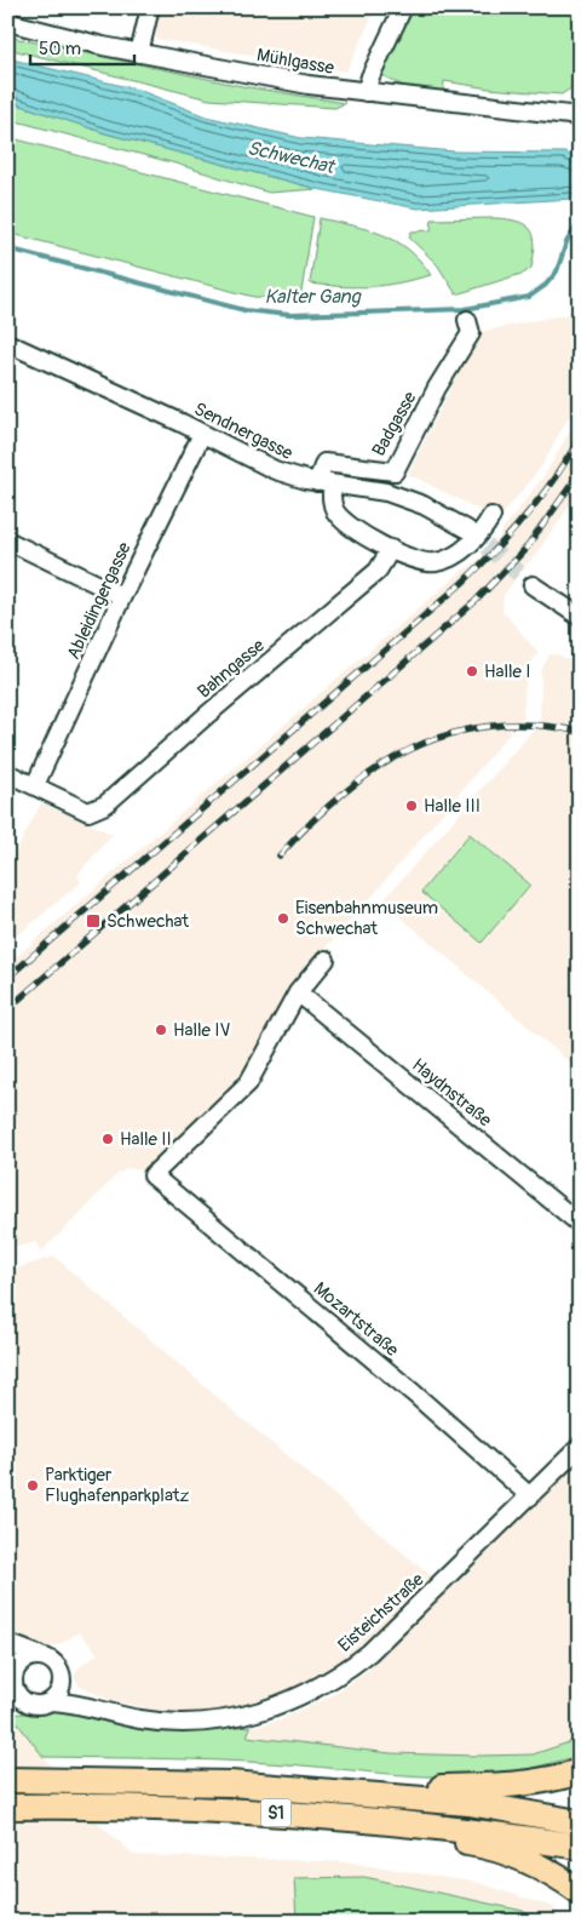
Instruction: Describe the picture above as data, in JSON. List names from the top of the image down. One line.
{"streets":{"highway":["S1"],"street":["Mühlgasse","Badgasse","Sendnergasse","Ableidingergasse","Bahngasse","Haydnstraße","Mozartstraße","Eisteichstraße"]},"crossings":[["Badgasse","Sendnergasse"],["Sendnergasse","Ableidingergasse"],["Ableidingergasse","Bahngasse"],["Haydnstraße","Mozartstraße"],["Mozartstraße","Eisteichstraße"]],"water":["Schwechat","Kalter Gang"],"places":{"other":["Halle I","Halle III","Eisenbahnmuseum Schwechat","Halle IV","Halle II","Parktiger Flughafenparkplatz"],"transit":["Schwechat"]},"scale_bar":"50 m"}
